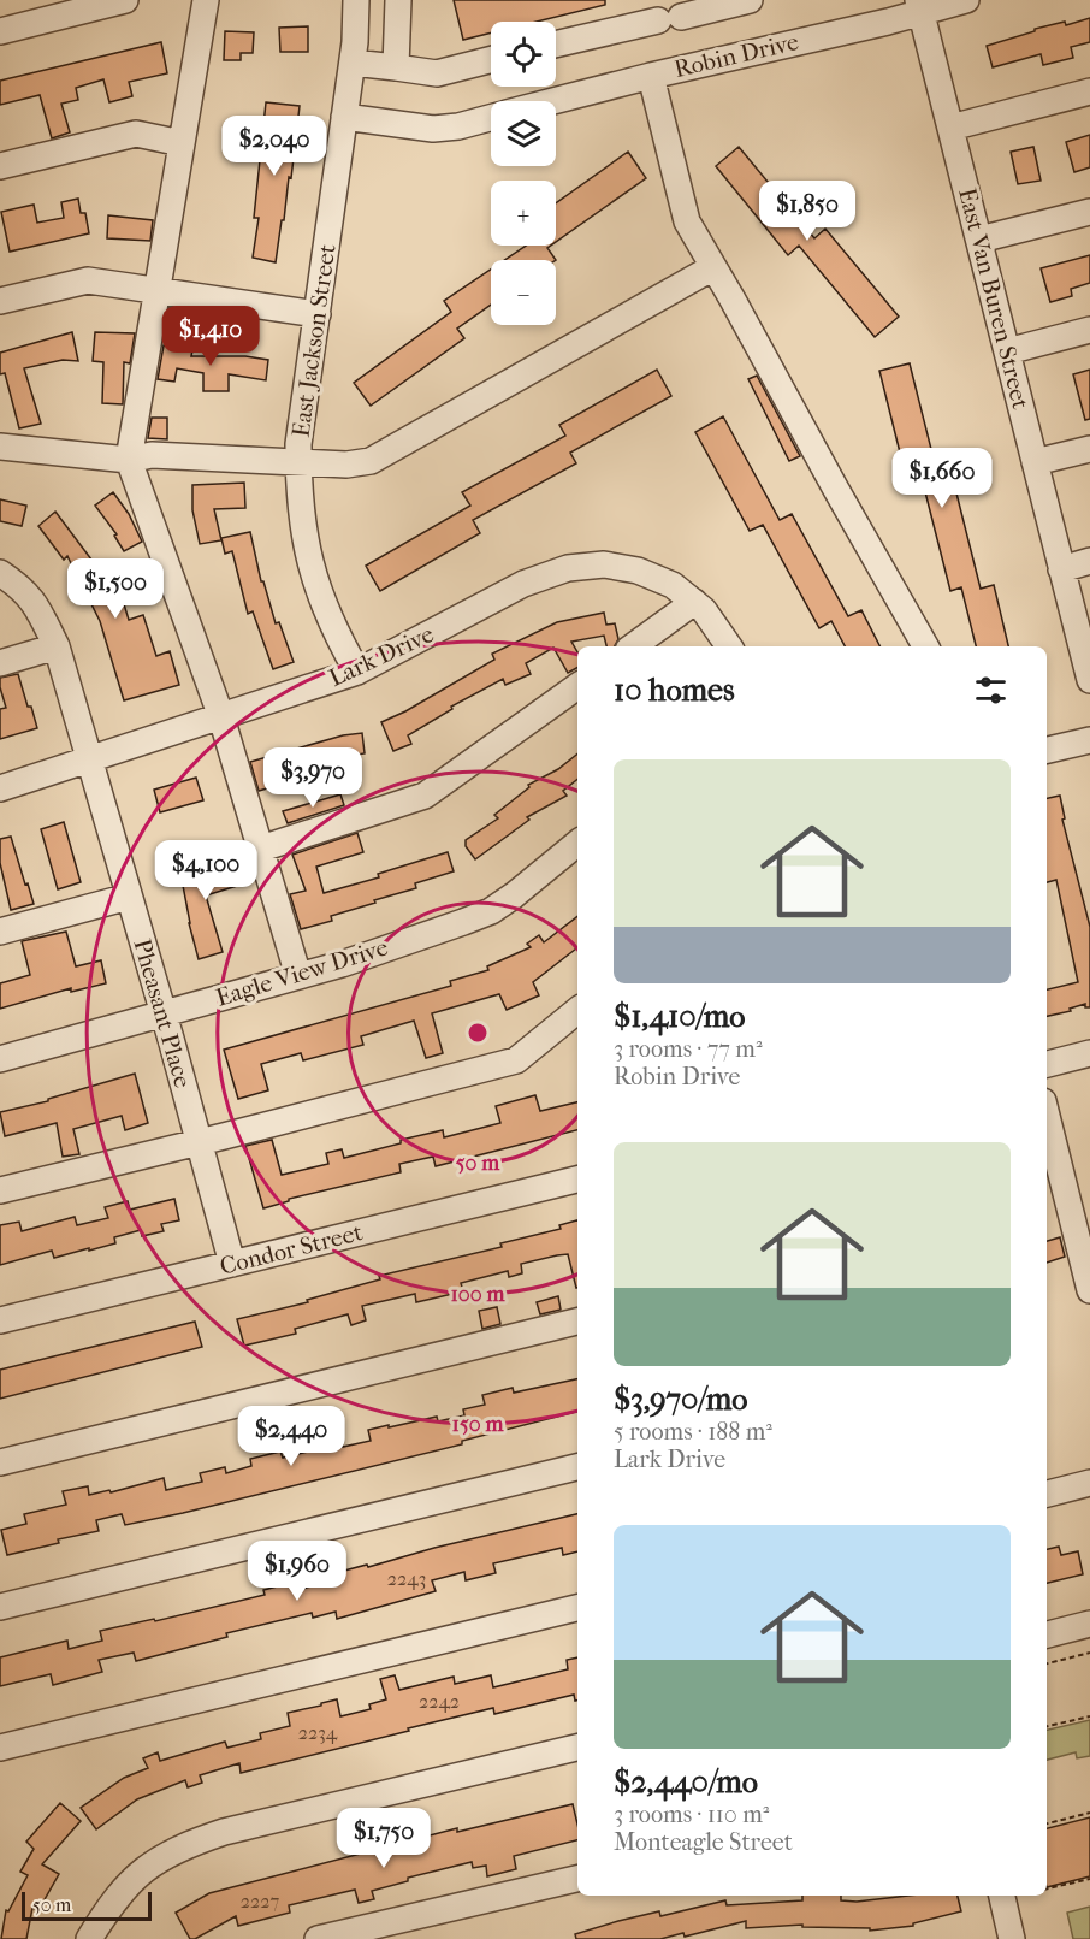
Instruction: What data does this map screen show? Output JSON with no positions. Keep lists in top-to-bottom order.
{
  "streets": {
    "street": [
      "Robin Drive",
      "East Van Buren Street",
      "East Jackson Street",
      "Lark Drive",
      "Eagle View Drive",
      "Pheasant Place",
      "Condor Street"
    ]
  },
  "crossings": [
    ["Robin Drive", "East Van Buren Street"],
    ["Robin Drive", "East Jackson Street"],
    ["East Jackson Street", "Lark Drive"],
    ["Lark Drive", "Pheasant Place"],
    ["Eagle View Drive", "Pheasant Place"],
    ["Pheasant Place", "Condor Street"]
  ],
  "house_numbers": [
    "2243",
    "2242",
    "2234",
    "2227"
  ],
  "scale_bar": "50 m",
  "page": {
    "map_buttons": ["+", "−"],
    "price": [
      "$2,040",
      "$1,850",
      "$1,410",
      "$1,660",
      "$1,500",
      "$3,970",
      "$4,100",
      "$2,440",
      "$1,960",
      "$1,750"
    ],
    "heading": "10 homes",
    "list": [
      {
        "name": "$1,410/mo",
        "note": "3 rooms · 77 m² · Robin Drive"
      },
      {
        "name": "$3,970/mo",
        "note": "5 rooms · 188 m² · Lark Drive"
      },
      {
        "name": "$2,440/mo",
        "note": "3 rooms · 110 m² · Monteagle Street"
      }
    ],
    "scale": "50 m"
  },
  "rings": ["50 m", "100 m", "150 m"]
}
